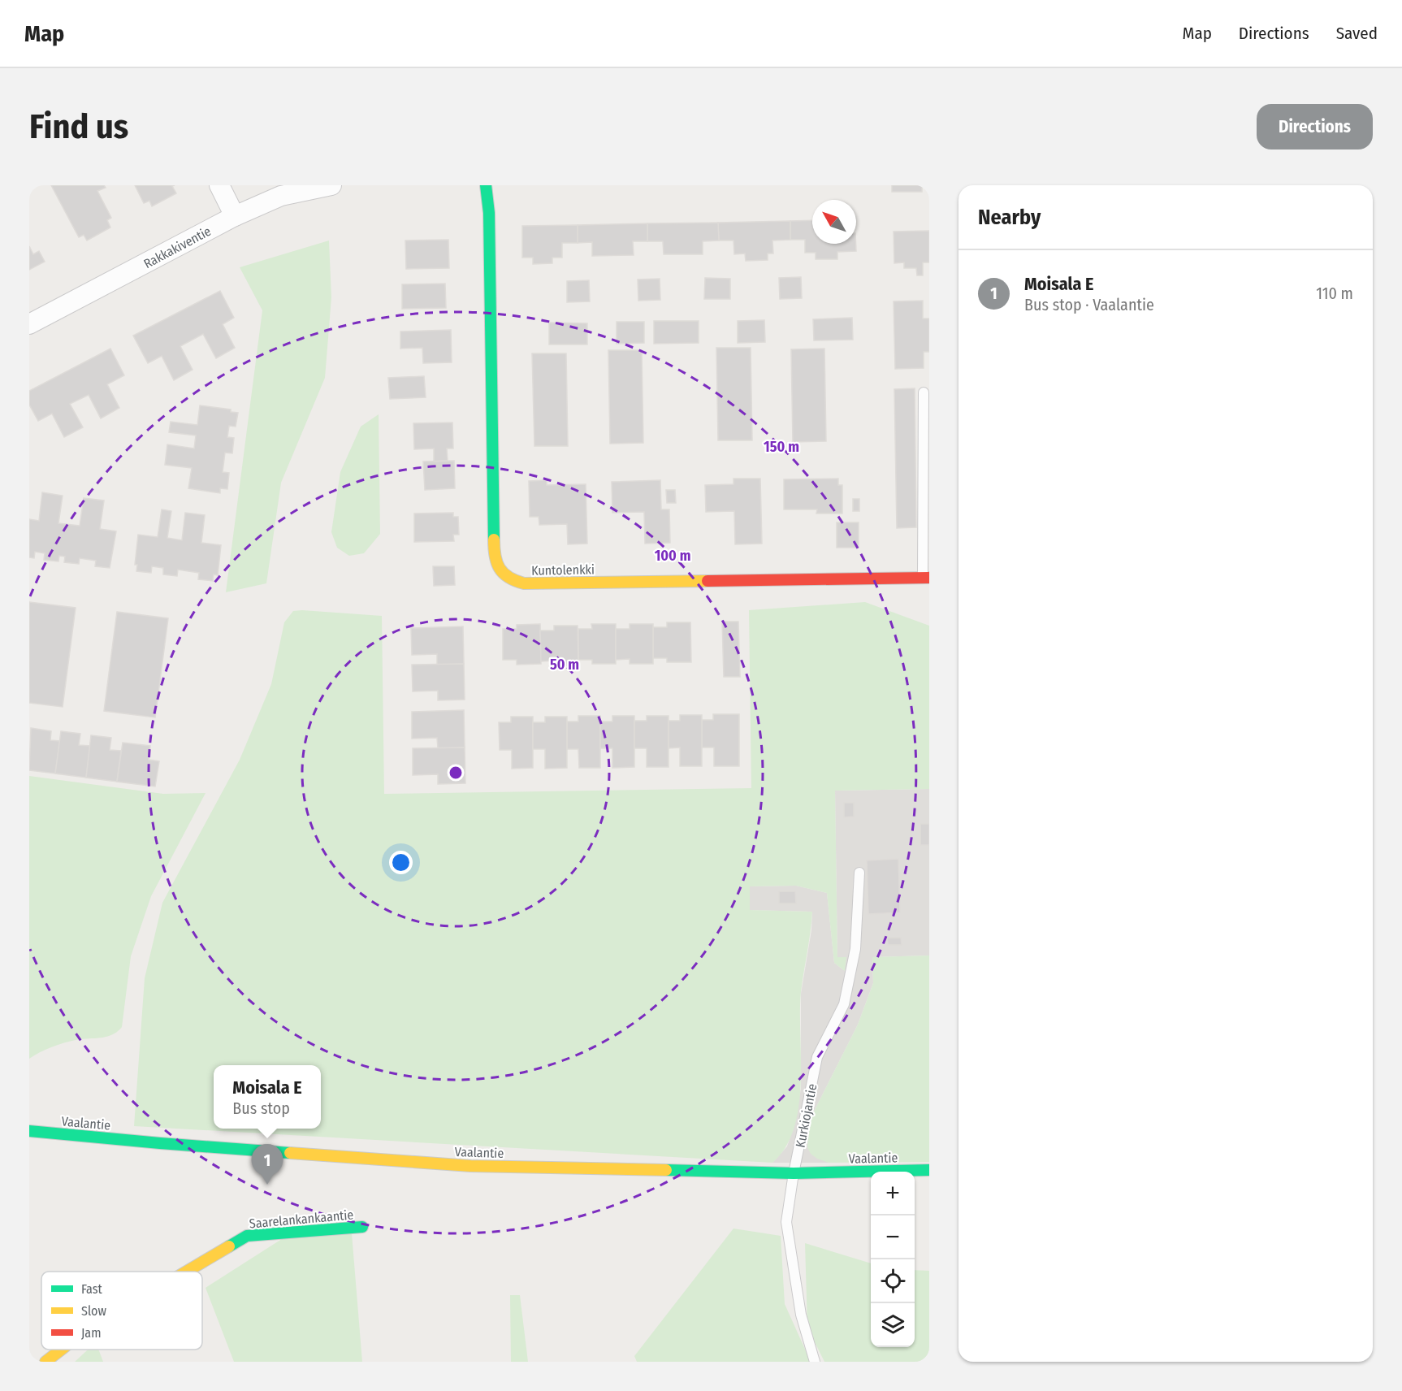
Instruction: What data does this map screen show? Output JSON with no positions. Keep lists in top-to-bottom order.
{
  "streets": {
    "street": [
      "Rakkakiventie",
      "Kuntolenkki",
      "Vaalantie",
      "Saarelankankaantie"
    ],
    "lane": ["Kurkiojantie"]
  },
  "crossings": [
    ["Kurkiojantie", "Vaalantie"]
  ],
  "legend": ["Fast", "Slow", "Jam"],
  "north": "top left",
  "page": {
    "header": "Map",
    "nav": ["Map", "Directions", "Saved"],
    "buttons": "Directions",
    "title": "Find us",
    "heading": "Nearby",
    "list": [
      {
        "mark": "1",
        "name": "Moisala E",
        "note": "Bus stop · Vaalantie",
        "value": "110 m"
      }
    ],
    "popup": ["Moisala E", "Bus stop"],
    "pins": "1",
    "map_buttons": ["+", "−"]
  },
  "rings": ["150 m", "100 m", "50 m"]
}
